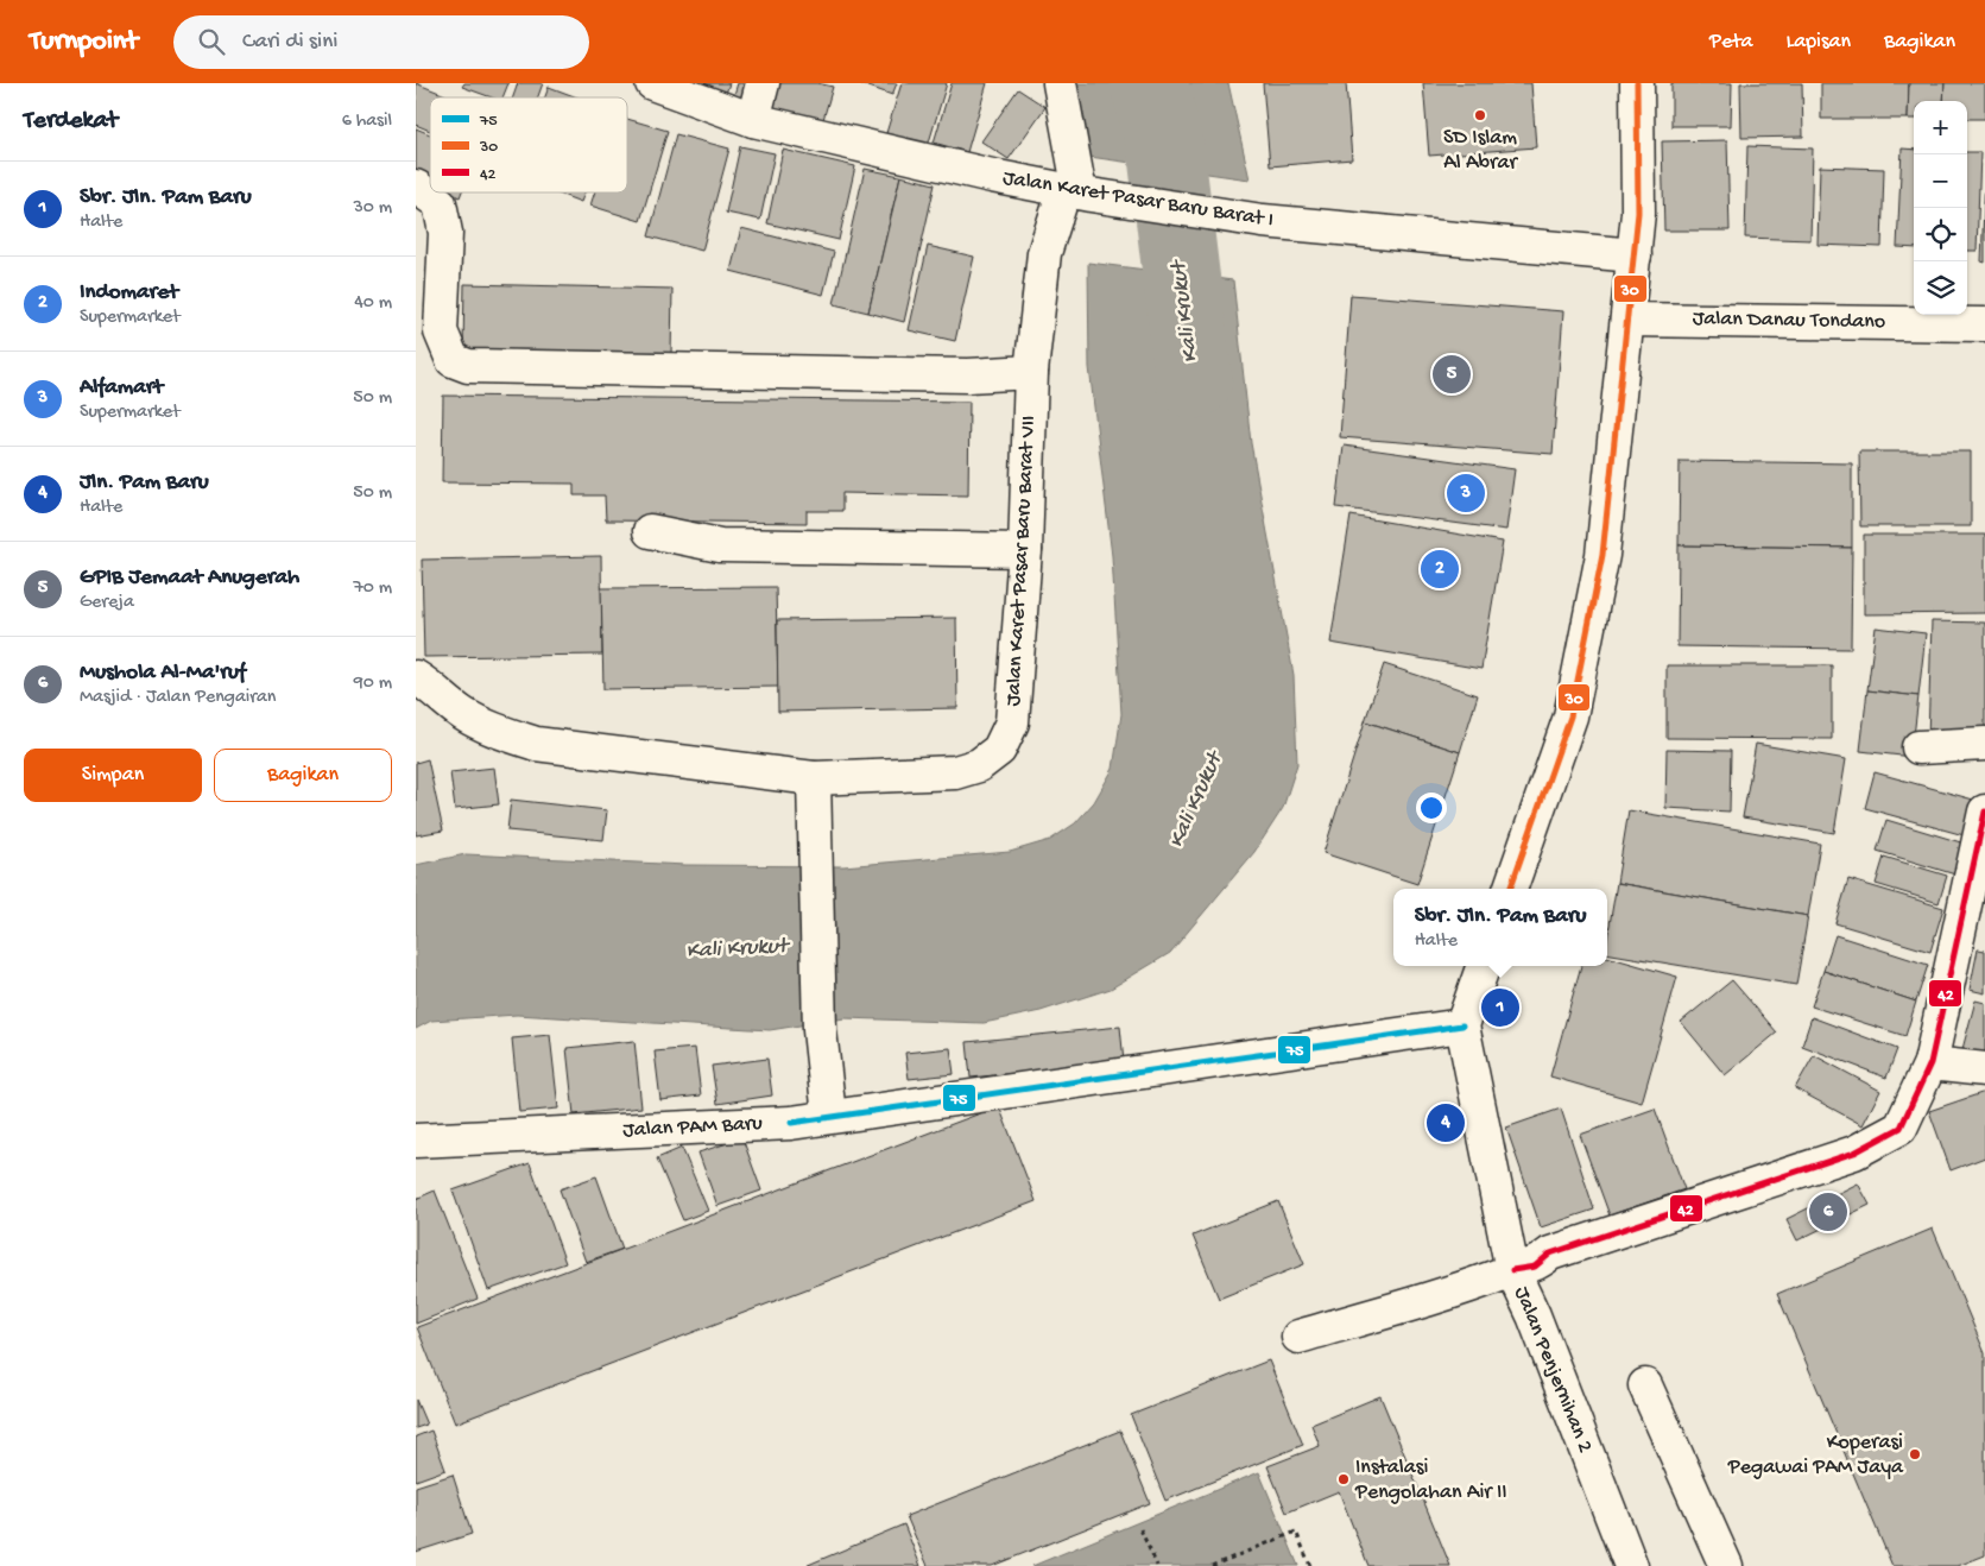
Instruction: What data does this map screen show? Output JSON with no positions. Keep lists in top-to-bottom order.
{
  "streets": {
    "street": [
      "Jalan Karet Pasar Baru Barat I",
      "Jalan Danau Tondano",
      "Jalan Karet Pasar Baru Barat VII",
      "Jalan PAM Baru",
      "Jalan Penjernihan 2"
    ]
  },
  "crossings": [
    ["Jalan Karet Pasar Baru Barat I", "Jalan Karet Pasar Baru Barat VII"],
    ["Jalan PAM Baru", "Jalan Penjernihan 2"]
  ],
  "water": ["Kali Krukut"],
  "places": ["SD Islam Al Abrar", "Koperasi Pegawai PAM Jaya", "Instalasi Pengolahan Air II"],
  "lines": ["transit line 30", "transit line 42", "transit line 75"],
  "legend": ["75", "30", "42"],
  "page": {
    "header": "Turnpoint",
    "search": "Cari di sini",
    "nav": ["Peta", "Lapisan", "Bagikan"],
    "heading": ["Terdekat", "6 hasil"],
    "map_buttons": ["+", "−"],
    "list": [
      {
        "mark": "1",
        "name": "Sbr. Jln. Pam Baru",
        "note": "Halte",
        "value": "30 m"
      },
      {
        "mark": "2",
        "name": "Indomaret",
        "note": "Supermarket",
        "value": "40 m"
      },
      {
        "mark": "3",
        "name": "Alfamart",
        "note": "Supermarket",
        "value": "50 m"
      },
      {
        "mark": "4",
        "name": "Jln. Pam Baru",
        "note": "Halte",
        "value": "50 m"
      },
      {
        "mark": "5",
        "name": "GPIB Jemaat Anugerah",
        "note": "Gereja",
        "value": "70 m"
      },
      {
        "mark": "6",
        "name": "Mushola Al-Ma'ruf",
        "note": "Masjid · Jalan Pengairan",
        "value": "90 m"
      }
    ],
    "pins": [
      "5",
      "3",
      "2",
      "1",
      "4",
      "6"
    ],
    "buttons": ["Simpan", "Bagikan"],
    "popup": ["Sbr. Jln. Pam Baru", "Halte"]
  }
}
